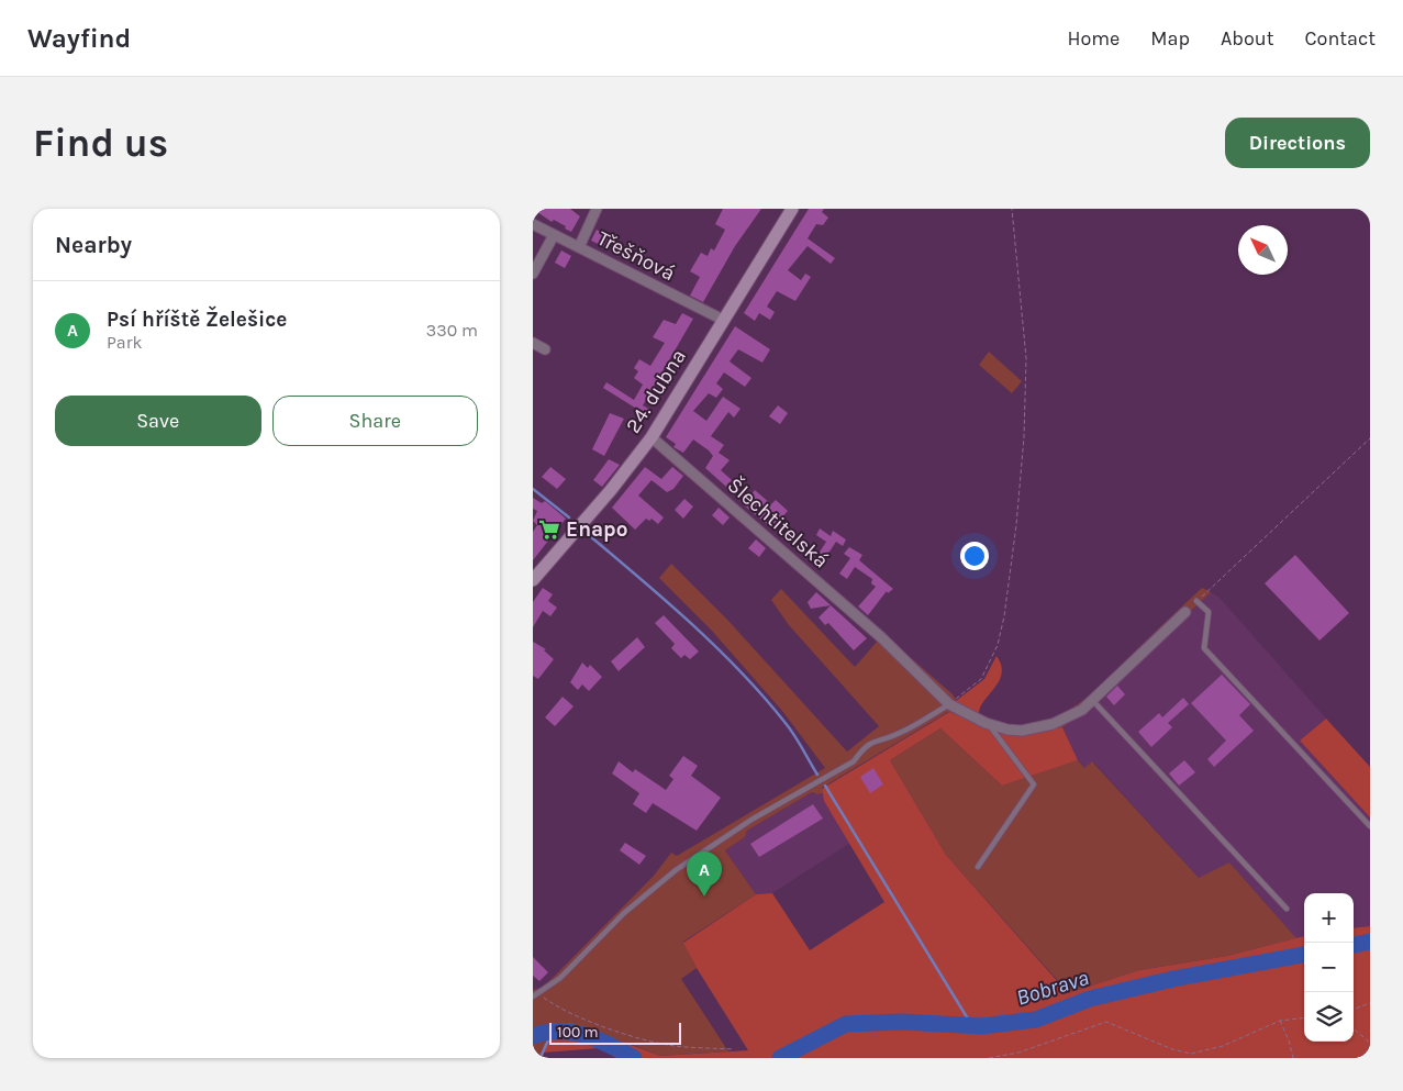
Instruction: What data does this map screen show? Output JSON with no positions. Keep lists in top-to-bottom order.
{
  "streets": {
    "main road": ["24. dubna"],
    "street": ["Třešňová", "Šlechtitelská"]
  },
  "crossings": [
    ["Třešňová", "24. dubna"],
    ["24. dubna", "Šlechtitelská"]
  ],
  "water": ["Bobrava"],
  "places": {
    "supermarket": ["Enapo"]
  },
  "scale_bar": "100 m",
  "north": "top left",
  "page": {
    "header": "Wayfind",
    "nav": [
      "Home",
      "Map",
      "About",
      "Contact"
    ],
    "buttons": [
      "Directions",
      ["Save", "Share"]
    ],
    "title": "Find us",
    "heading": "Nearby",
    "list": [
      {
        "mark": "A",
        "name": "Psí hříště Želešice",
        "note": "Park",
        "value": "330 m"
      }
    ],
    "pins": "A",
    "map_buttons": ["+", "−"],
    "scale": "100 m"
  }
}
